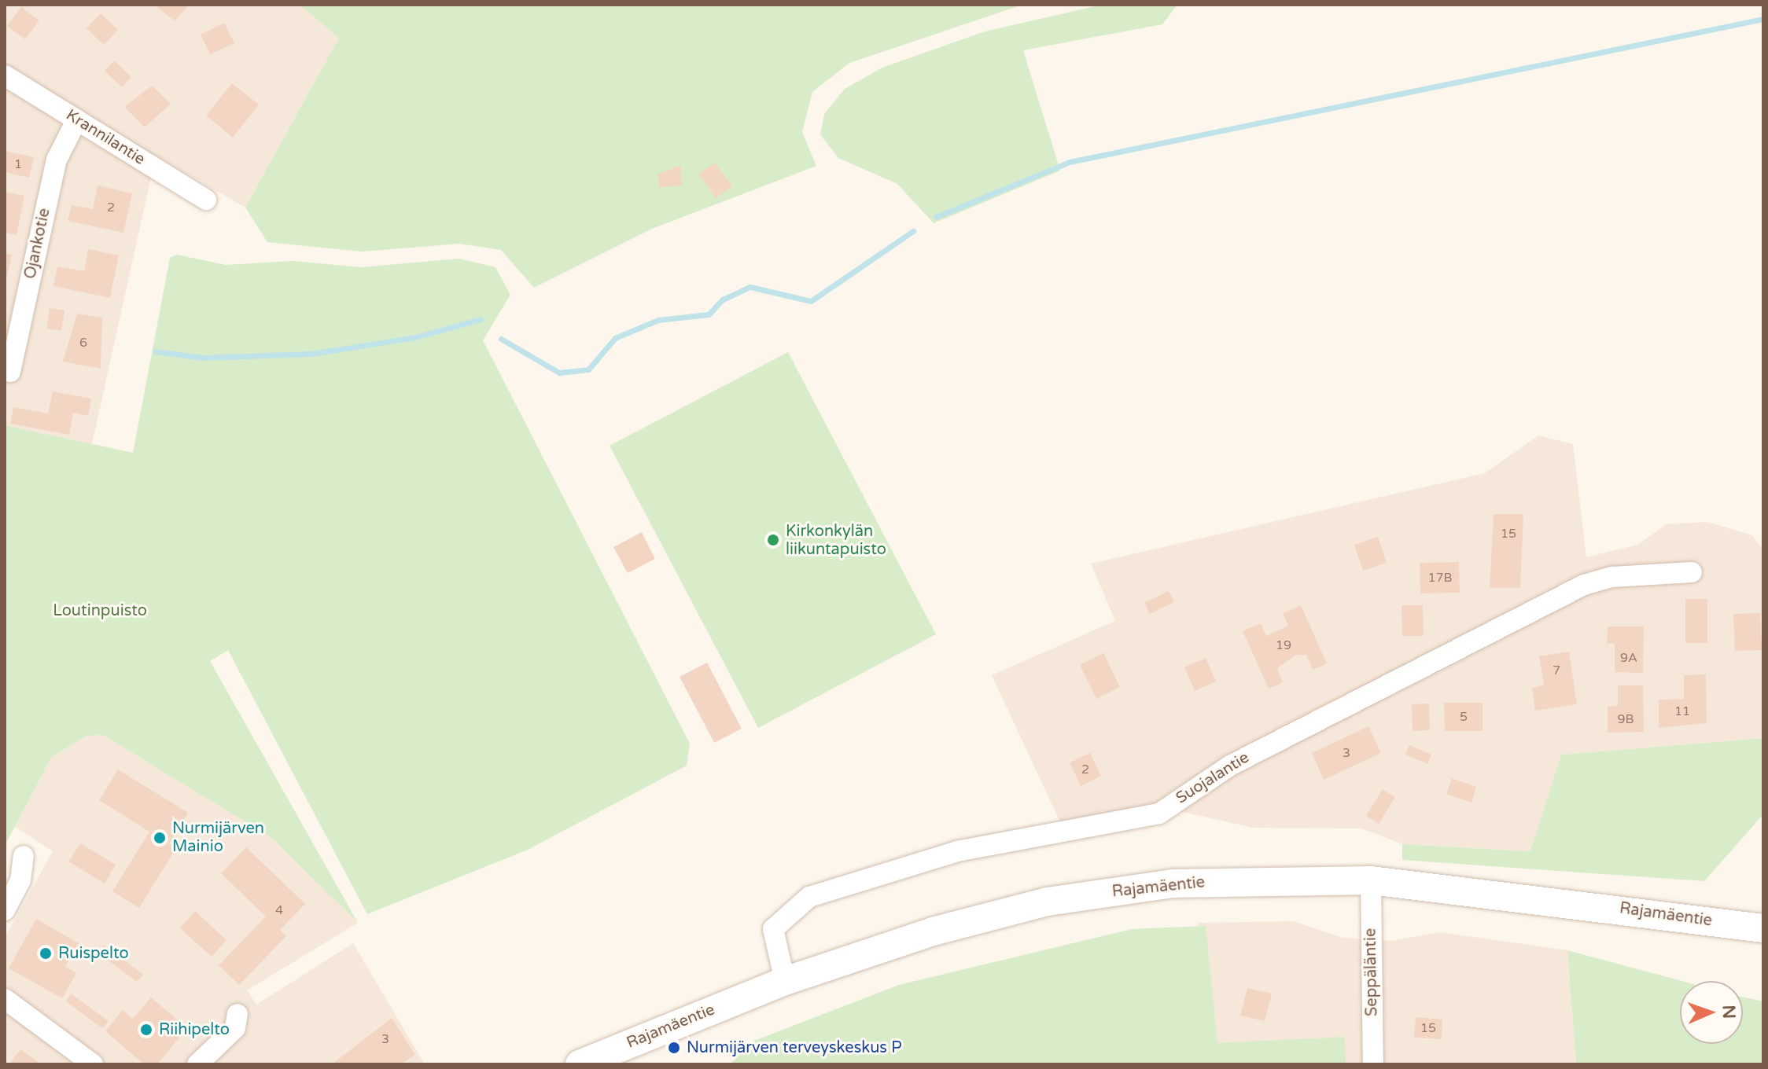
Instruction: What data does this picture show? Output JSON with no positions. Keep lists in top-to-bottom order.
{
  "streets": {
    "main road": ["Rajamäentie"],
    "street": [
      "Krannilantie",
      "Ojankotie",
      "Suojalantie",
      "Seppäläntie"
    ]
  },
  "crossings": [
    ["Krannilantie", "Ojankotie"],
    ["Suojalantie", "Rajamäentie"],
    ["Rajamäentie", "Seppäläntie"]
  ],
  "parks": ["Loutinpuisto"],
  "places": [
    "Kirkonkylän liikuntapuisto",
    "Nurmijärven Mainio",
    "Ruispelto",
    "Riihipelto",
    "Nurmijärven terveyskeskus P"
  ],
  "house_numbers": [
    "1",
    "2",
    "6",
    "15",
    "17B",
    "19",
    "9A",
    "7",
    "11",
    "5",
    "9B",
    "3",
    "2",
    "4",
    "15",
    "3"
  ],
  "north": "right"
}
